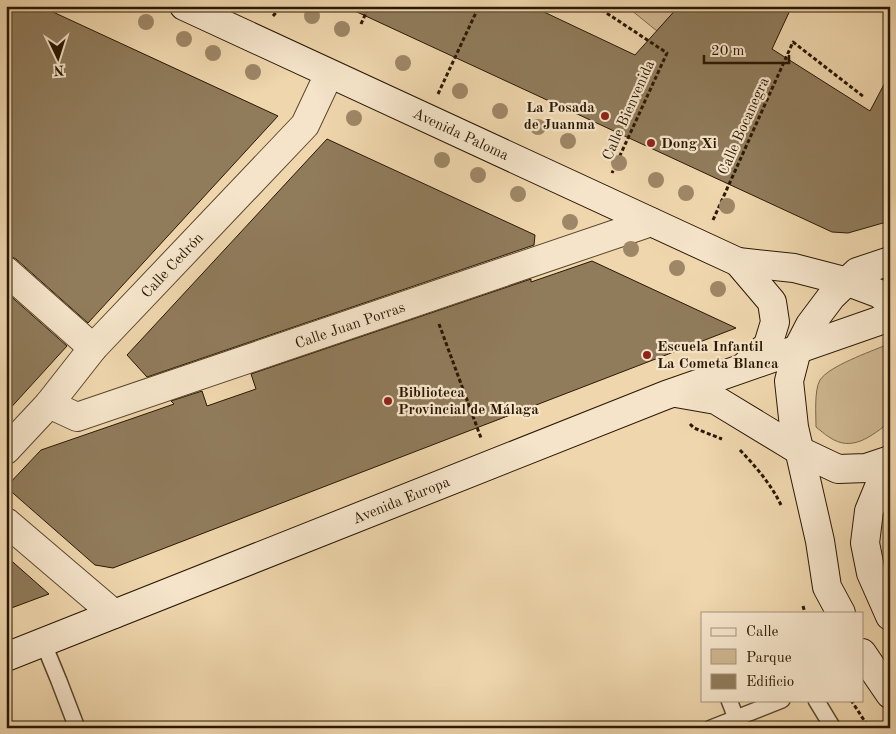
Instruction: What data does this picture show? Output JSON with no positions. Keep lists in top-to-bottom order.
{
  "streets": {
    "main road": [
      "Avenida Paloma",
      "Calle Cedrón",
      "Calle Juan Porras",
      "Avenida Europa"
    ],
    "path": ["Calle Bienvenida", "Calle Bocanegra"]
  },
  "crossings": [
    ["Calle Bienvenida", "Avenida Paloma"],
    ["Calle Bocanegra", "Avenida Paloma"],
    ["Avenida Paloma", "Calle Cedrón"],
    ["Avenida Paloma", "Calle Juan Porras"],
    ["Calle Cedrón", "Calle Juan Porras"]
  ],
  "places": [
    "La Posada de Juanma",
    "Dong Xi",
    "Escuela Infantil La Cometa Blanca",
    "Biblioteca Provincial de Málaga"
  ],
  "legend": ["Calle", "Parque", "Edificio"],
  "scale_bar": "20 m",
  "north": "bottom"
}
